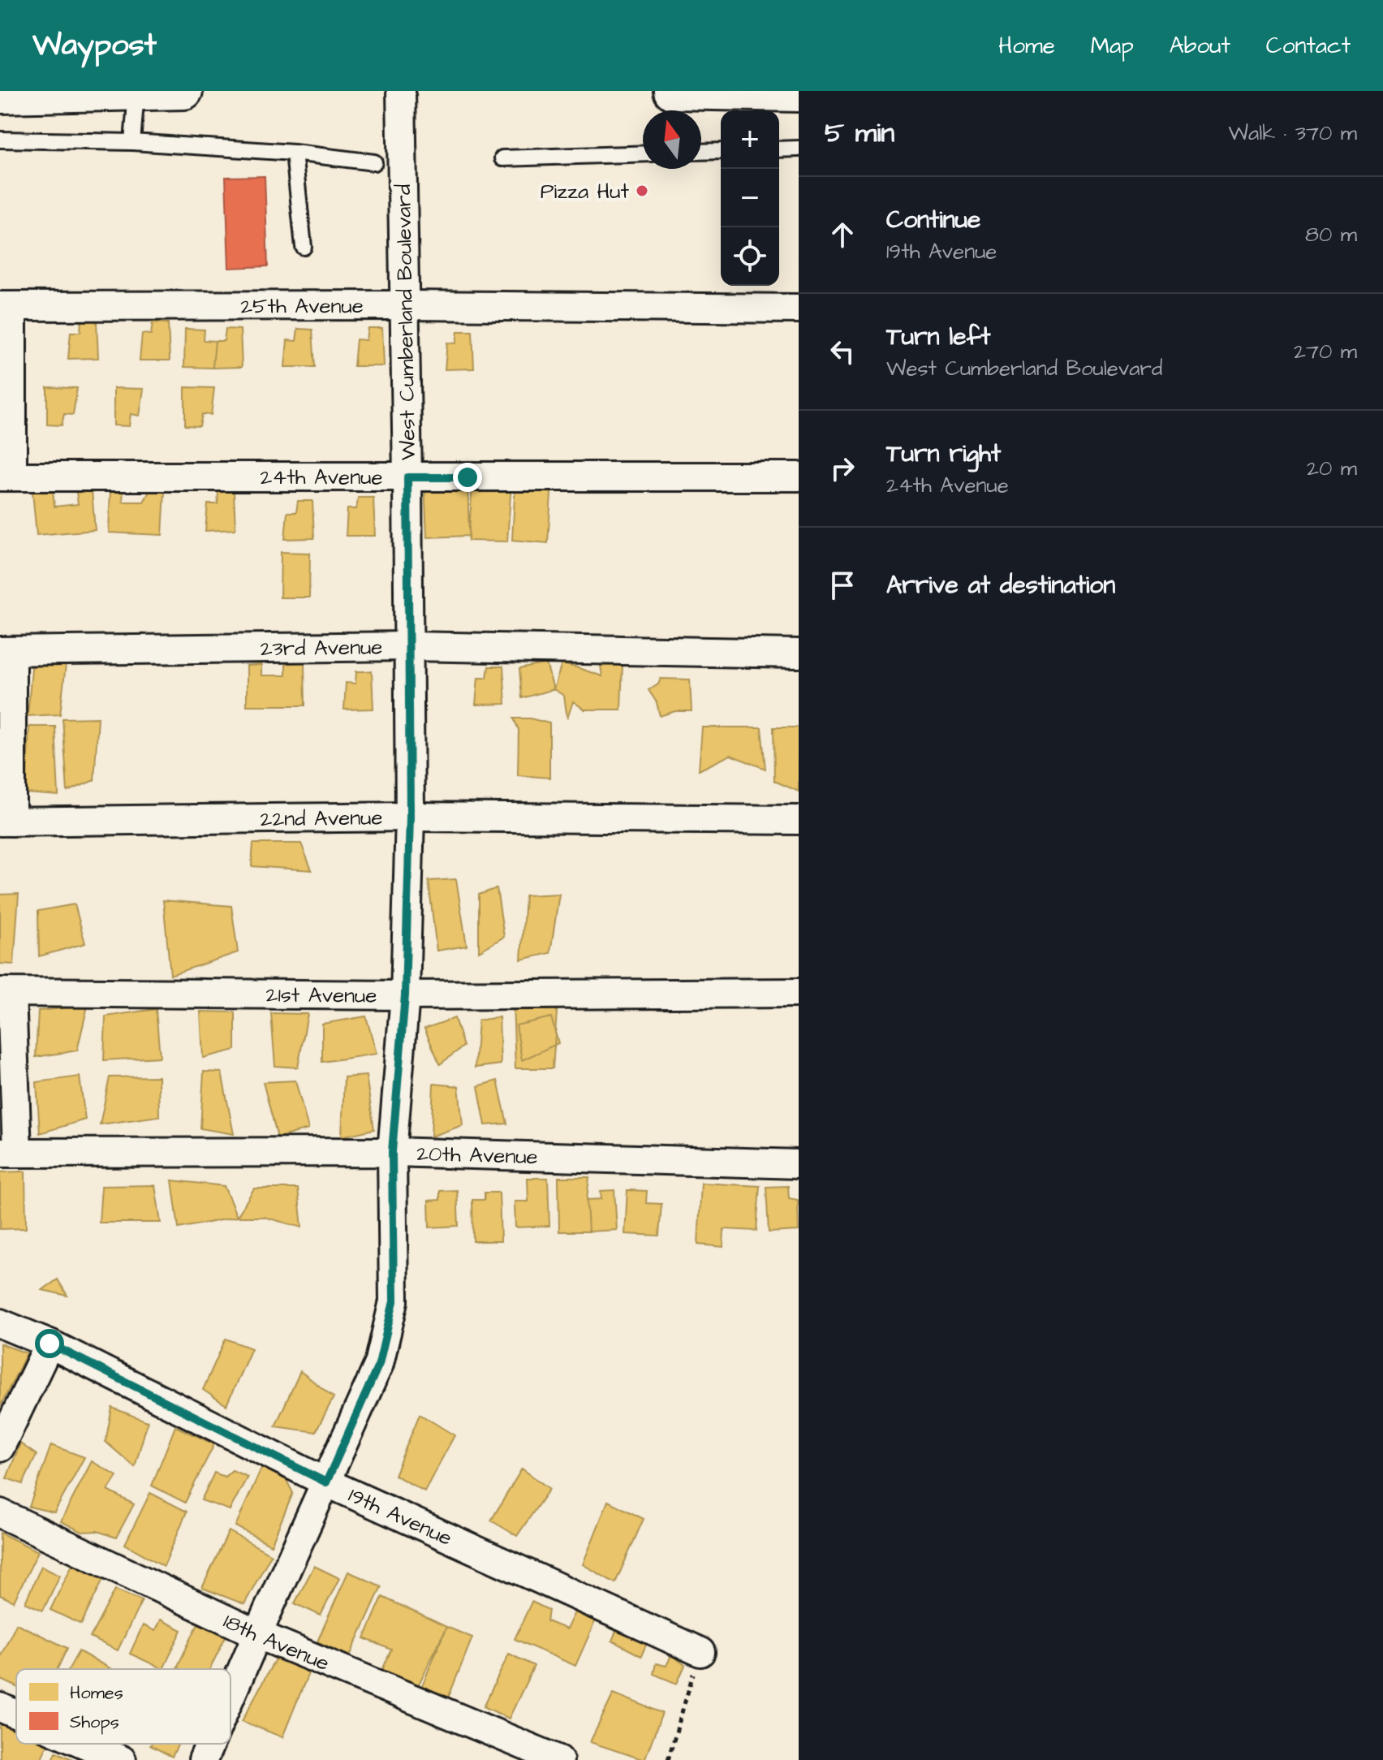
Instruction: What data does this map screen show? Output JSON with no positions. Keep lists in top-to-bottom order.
{
  "streets": {
    "street": [
      "25th Avenue",
      "West Cumberland Boulevard",
      "24th Avenue",
      "23rd Avenue",
      "22nd Avenue",
      "21st Avenue",
      "20th Avenue",
      "19th Avenue",
      "18th Avenue"
    ]
  },
  "crossings": [
    ["25th Avenue", "West Cumberland Boulevard"],
    ["West Cumberland Boulevard", "24th Avenue"],
    ["West Cumberland Boulevard", "23rd Avenue"],
    ["West Cumberland Boulevard", "22nd Avenue"],
    ["West Cumberland Boulevard", "21st Avenue"],
    ["West Cumberland Boulevard", "20th Avenue"],
    ["West Cumberland Boulevard", "19th Avenue"],
    ["West Cumberland Boulevard", "18th Avenue"]
  ],
  "places": ["Pizza Hut"],
  "legend": ["Homes", "Shops"],
  "north": "top",
  "page": {
    "header": "Waypost",
    "nav": [
      "Home",
      "Map",
      "About",
      "Contact"
    ],
    "heading": ["5 min", "Walk · 370 m"],
    "map_buttons": ["+", "−"],
    "list": [
      ["Continue", "19th Avenue", "80 m"],
      ["Turn left", "West Cumberland Boulevard", "270 m"],
      ["Turn right", "24th Avenue", "20 m"],
      "Arrive at destination"
    ]
  }
}
